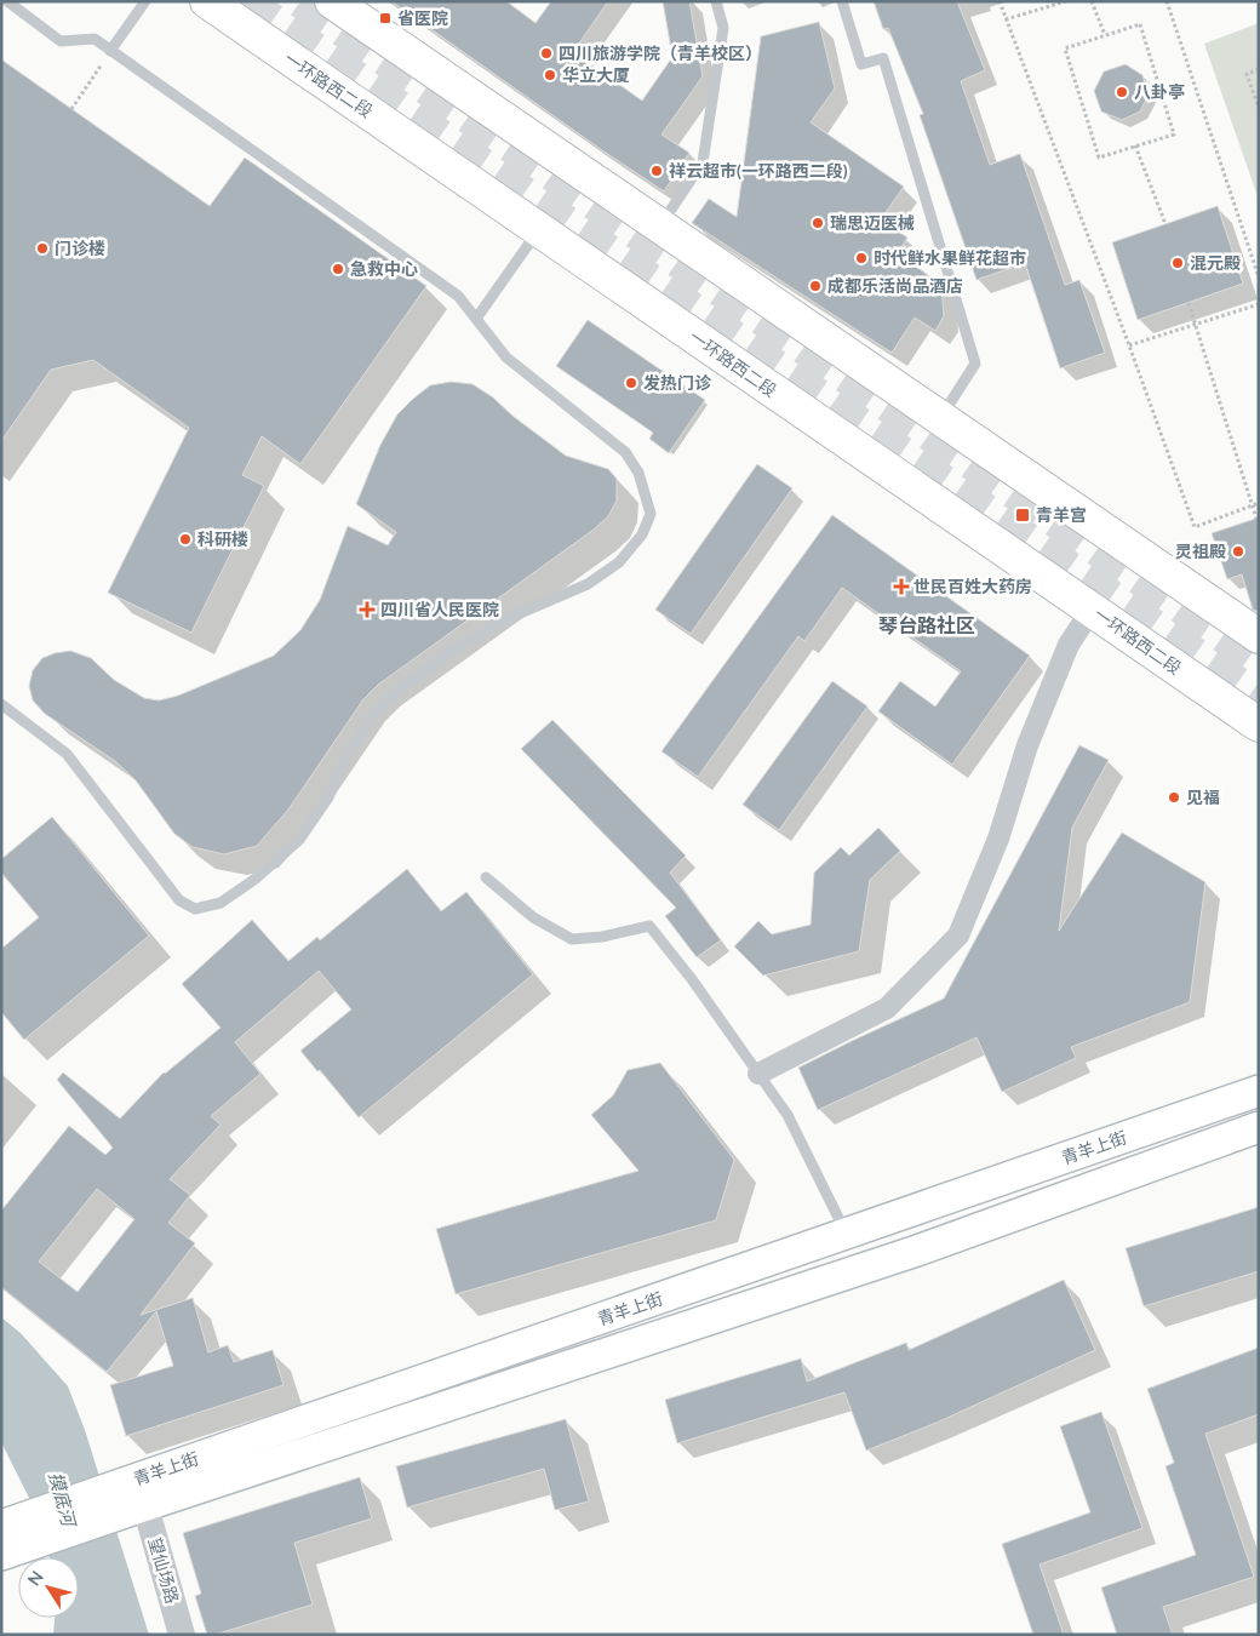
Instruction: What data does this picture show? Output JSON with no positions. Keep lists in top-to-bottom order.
{
  "streets": {
    "main road": ["一环路西二段", "青羊上街"],
    "street": ["望仙场路"]
  },
  "crossings": [
    ["青羊上街", "望仙场路"]
  ],
  "districts": ["琴台路社区"],
  "water": ["摸底河"],
  "places": {
    "transit": ["省医院", "青羊宫"],
    "other": [
      "四川旅游学院（青羊校区）",
      "华立大厦",
      "八卦亭",
      "祥云超市(一环路西二段)",
      "瑞思迈医械",
      "门诊楼",
      "时代鲜水果鲜花超市",
      "混元殿",
      "急救中心",
      "成都乐活尚品酒店",
      "发热门诊",
      "科研楼",
      "灵祖殿",
      "见福"
    ],
    "health": ["世民百姓大药房", "四川省人民医院"]
  },
  "north": "top left"
}
